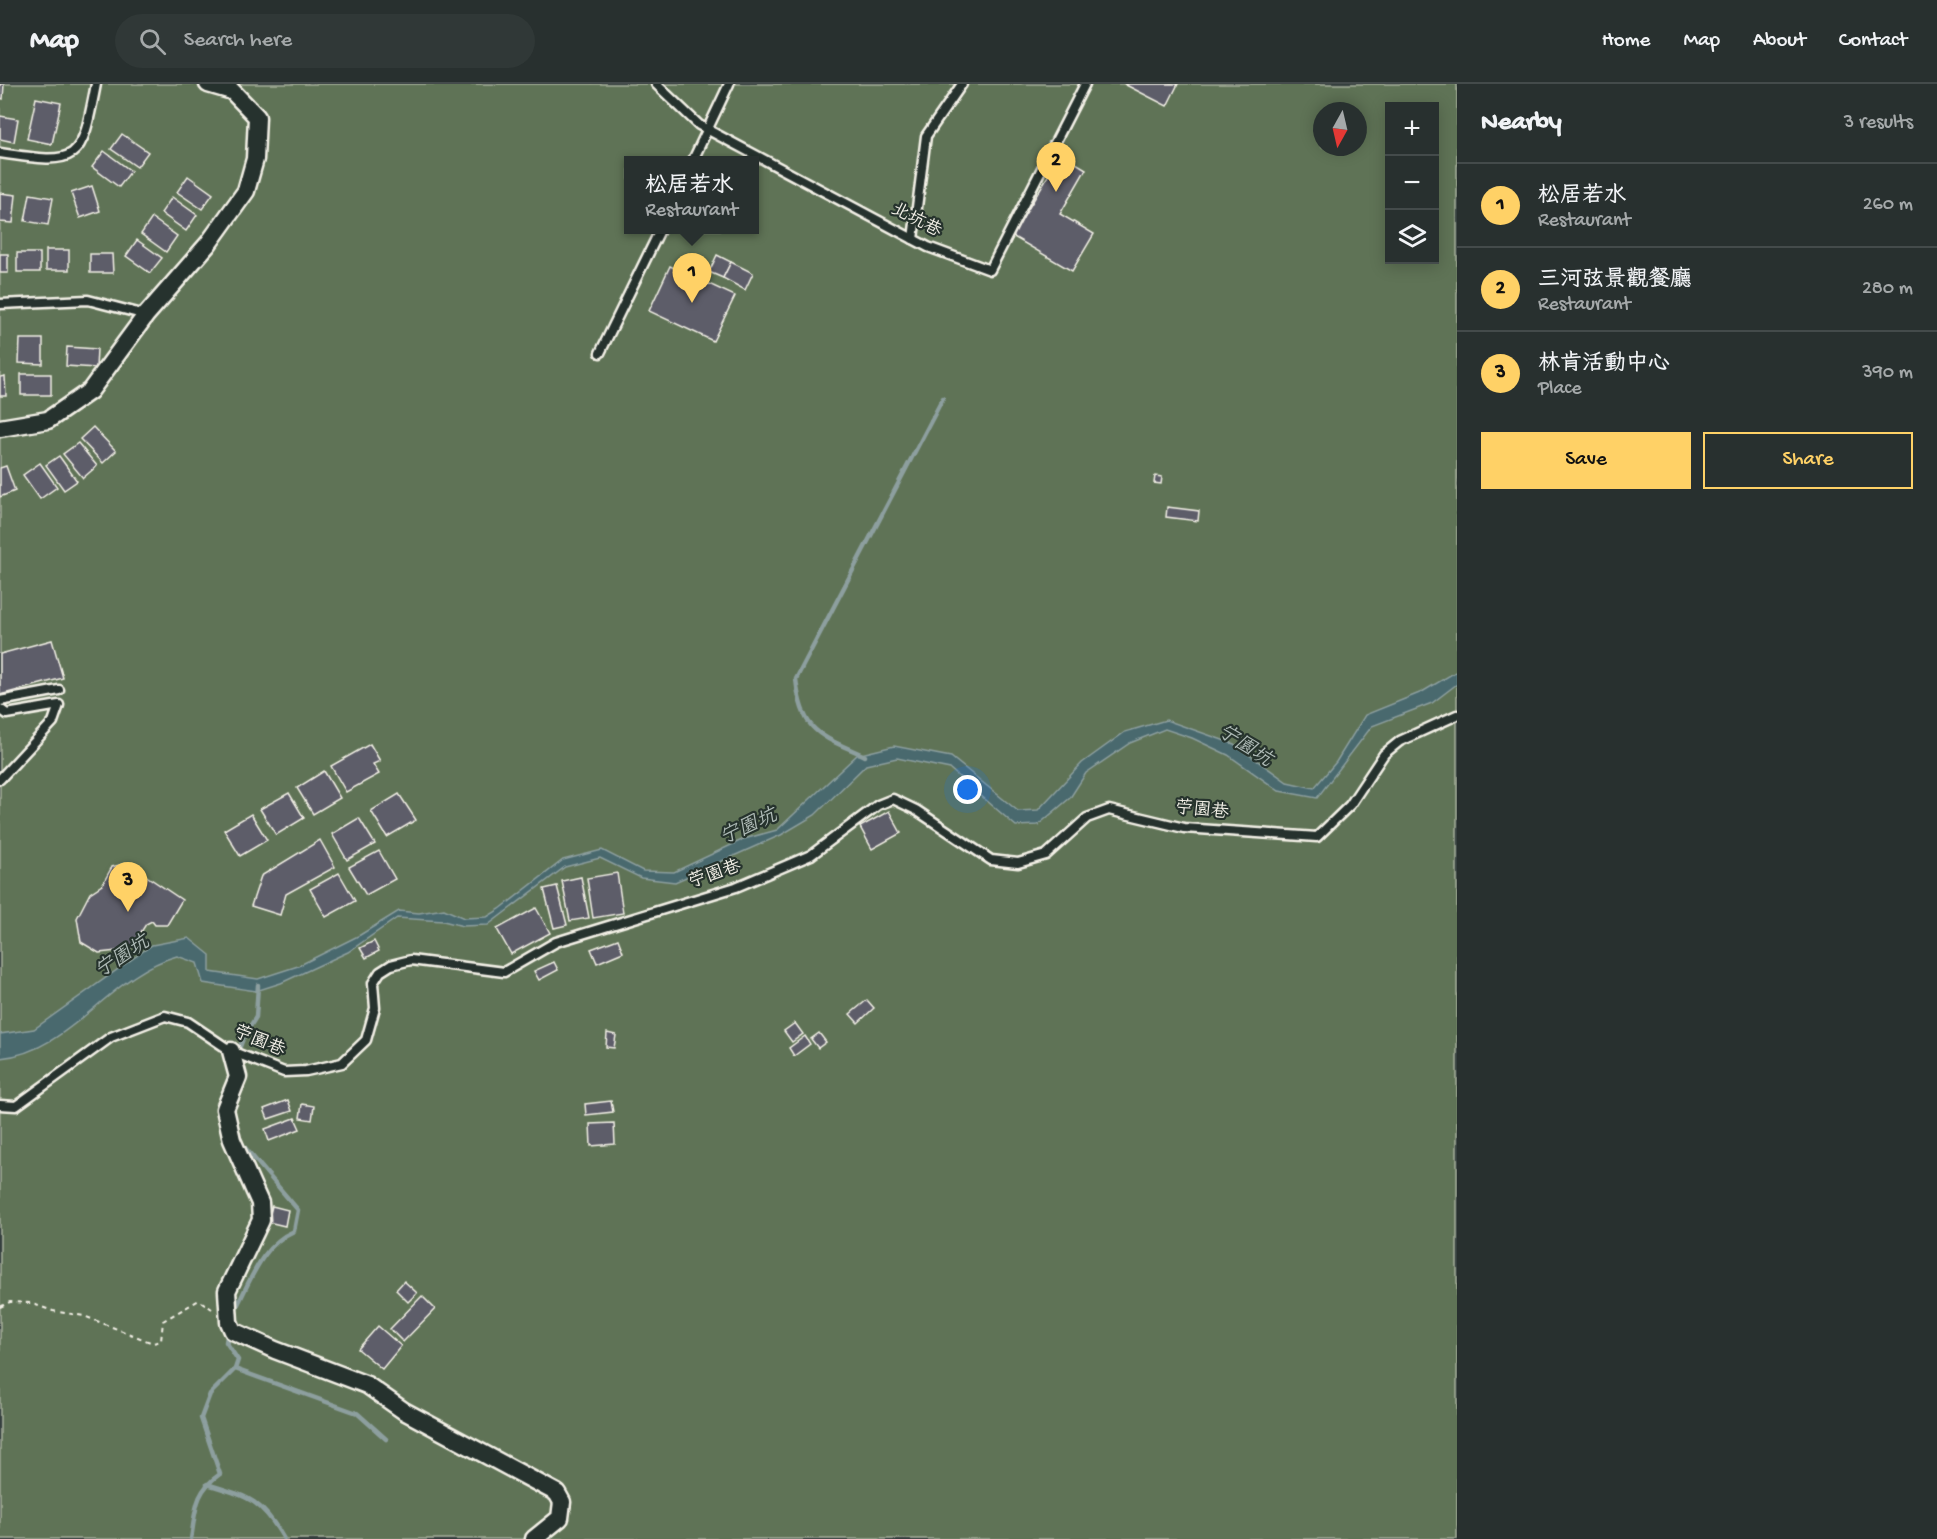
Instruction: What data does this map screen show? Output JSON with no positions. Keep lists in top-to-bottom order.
{
  "streets": {
    "lane": ["北坑巷", "苧園巷"]
  },
  "water": ["宁園坑"],
  "north": "bottom",
  "page": {
    "header": "Map",
    "search": "Search here",
    "nav": [
      "Home",
      "Map",
      "About",
      "Contact"
    ],
    "heading": ["Nearby", "3 results"],
    "map_buttons": ["+", "−"],
    "pins": ["2", "1", "3"],
    "popup": ["松居若水", "Restaurant"],
    "list": [
      {
        "mark": "1",
        "name": "松居若水",
        "note": "Restaurant",
        "value": "260 m"
      },
      {
        "mark": "2",
        "name": "三河弦景觀餐廳",
        "note": "Restaurant",
        "value": "280 m"
      },
      {
        "mark": "3",
        "name": "林肯活動中心",
        "note": "Place",
        "value": "390 m"
      }
    ],
    "buttons": ["Save", "Share"]
  }
}
